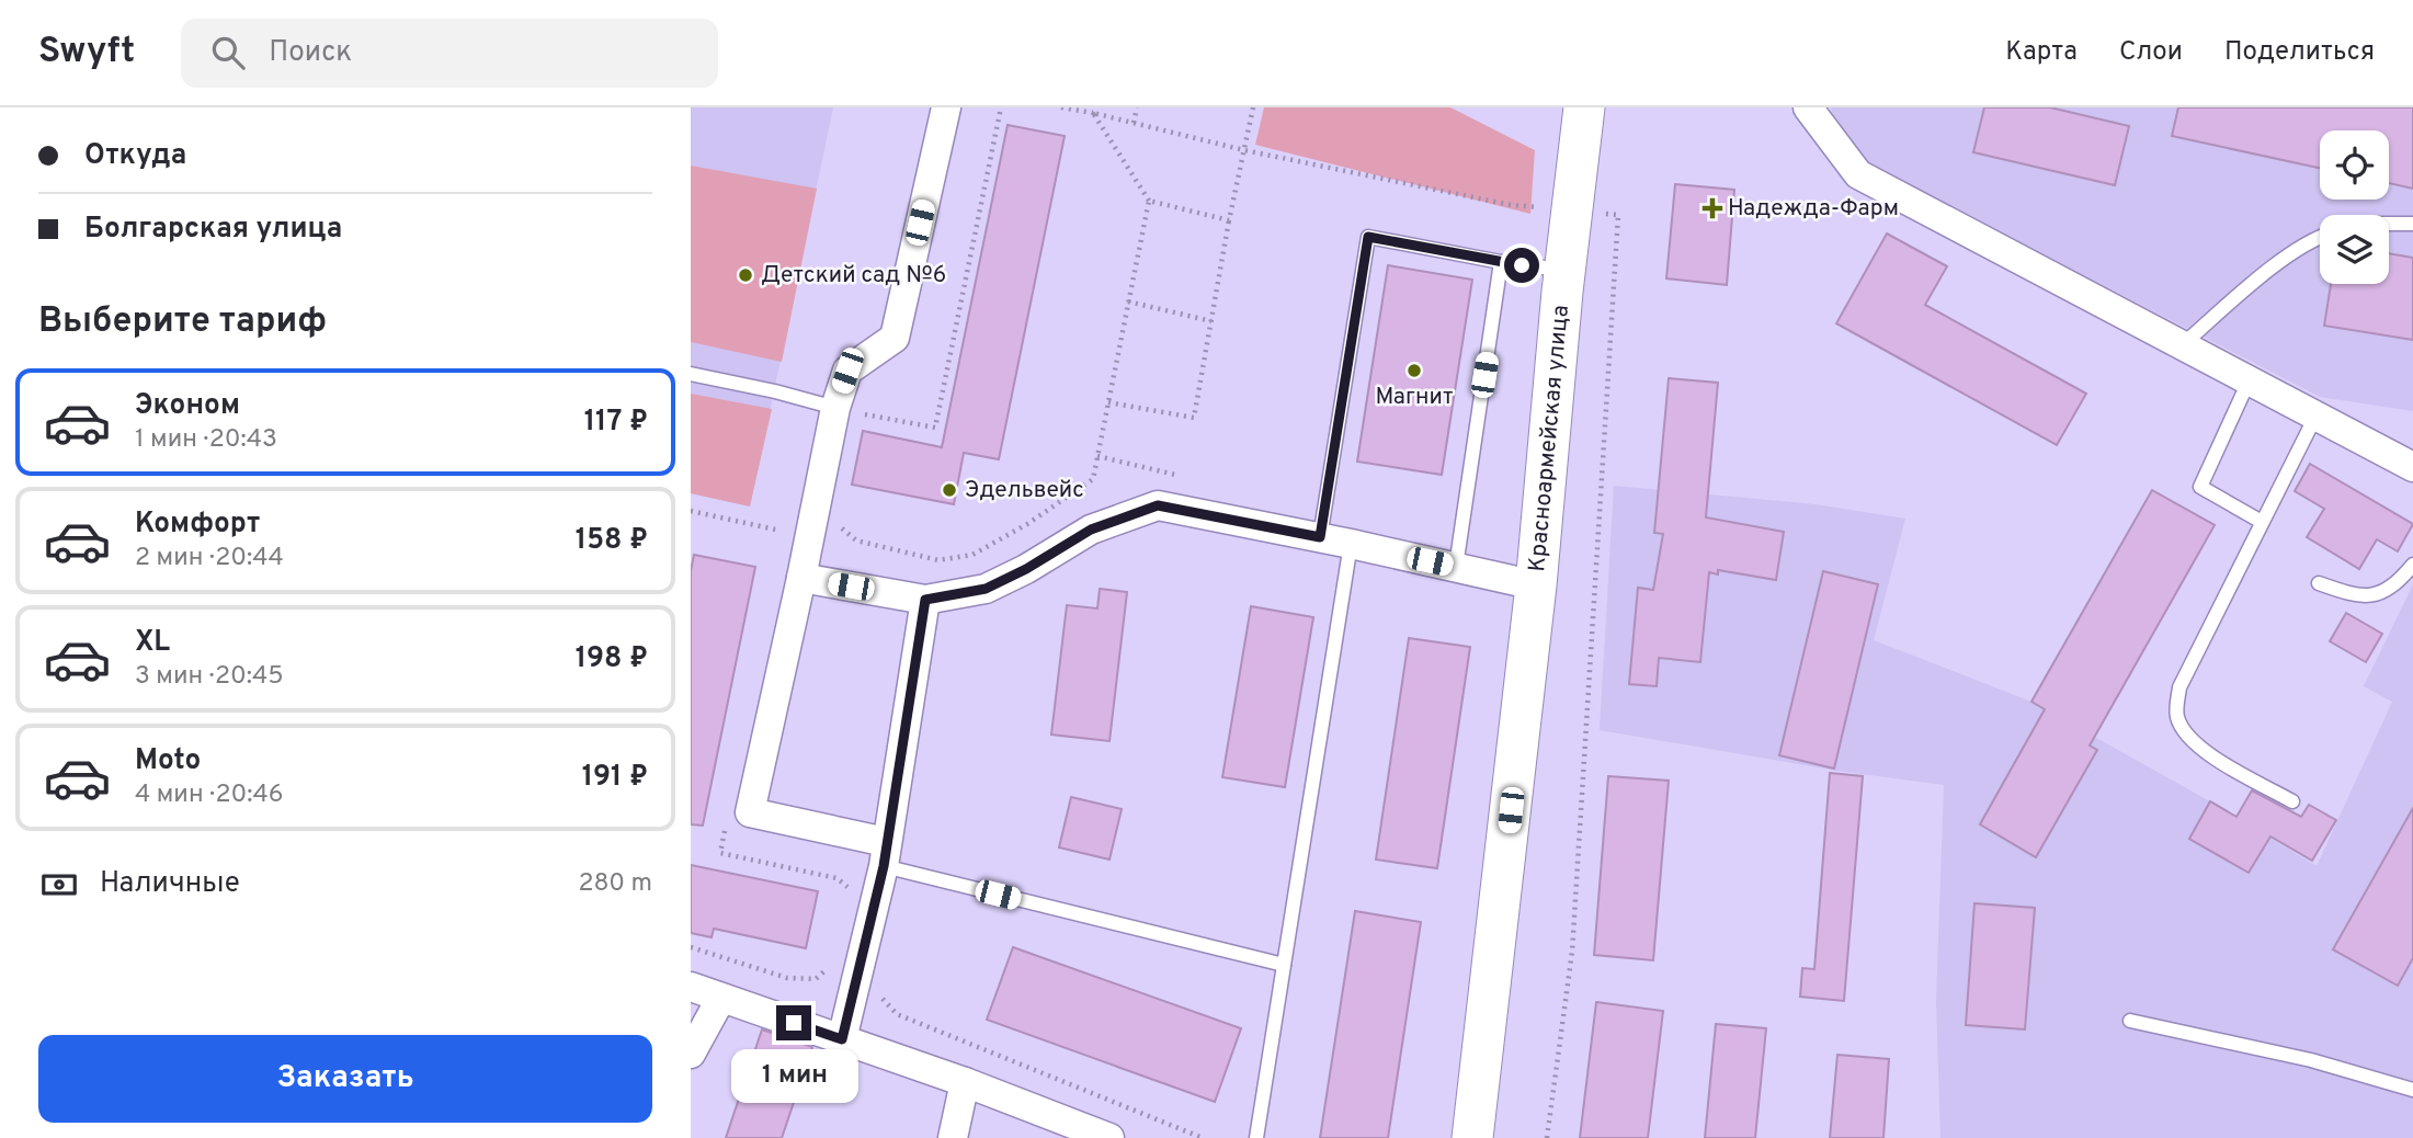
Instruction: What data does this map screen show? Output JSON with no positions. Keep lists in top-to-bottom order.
{
  "streets": {
    "main road": ["Красноармейская улица"]
  },
  "places": {
    "health": ["Надежда-Фарм"],
    "other": ["Детский сад №6", "Магнит", "Эдельвейс"]
  },
  "page": {
    "header": "Swyft",
    "search": "Поиск",
    "nav": ["Карта", "Слои", "Поделиться"],
    "banner": ["Откуда", "Болгарская улица"],
    "heading": "Выберите тариф",
    "list": [
      {
        "name": "Эконом",
        "note": "1 мин · 20:43",
        "value": "117 ₽"
      },
      {
        "name": "Комфорт",
        "note": "2 мин · 20:44",
        "value": "158 ₽"
      },
      {
        "name": "XL",
        "note": "3 мин · 20:45",
        "value": "198 ₽"
      },
      {
        "name": "Moto",
        "note": "4 мин · 20:46",
        "value": "191 ₽"
      }
    ],
    "pay": ["Наличные", "280 m"],
    "buttons": "Заказать",
    "bubble": "1 мин"
  }
}
